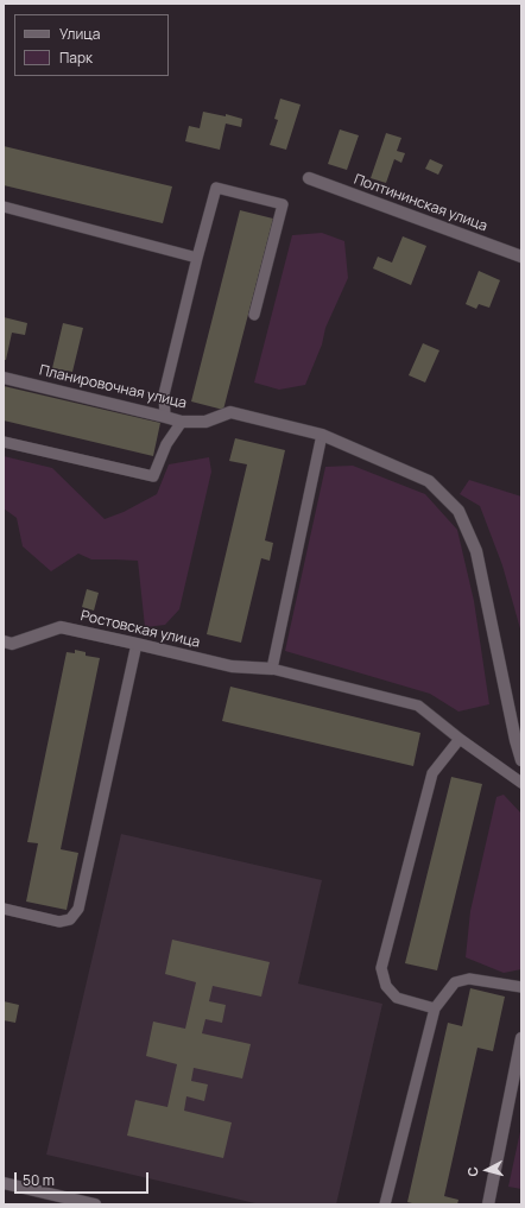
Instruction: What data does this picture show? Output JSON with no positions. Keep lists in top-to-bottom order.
{
  "streets": {
    "street": ["Полтининская улица", "Планировочная улица", "Ростовская улица"]
  },
  "legend": ["Улица", "Парк"],
  "scale_bar": "50 m",
  "north": "left"
}
